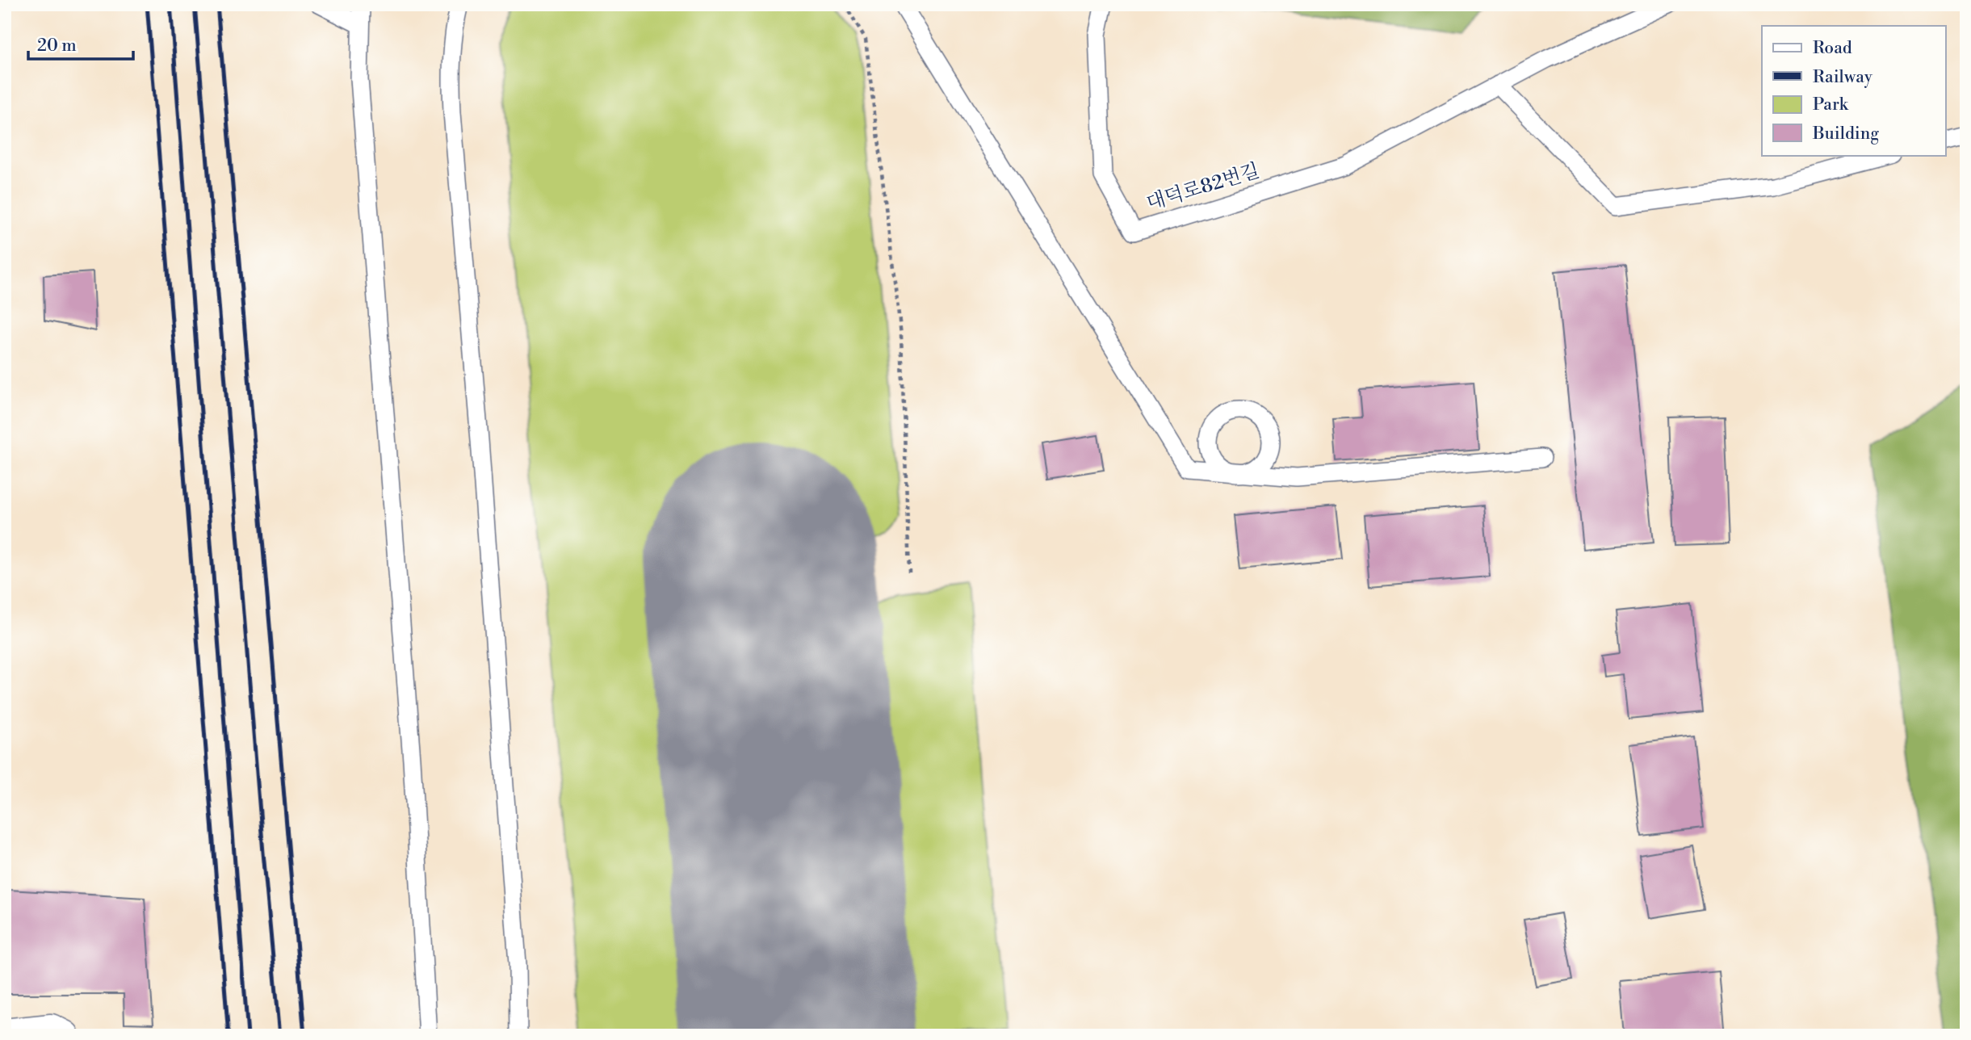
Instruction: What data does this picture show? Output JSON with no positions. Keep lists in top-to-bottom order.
{
  "streets": {
    "lane": ["대덕로82번길"]
  },
  "legend": [
    "Road",
    "Railway",
    "Park",
    "Building"
  ],
  "scale_bar": "20 m"
}
